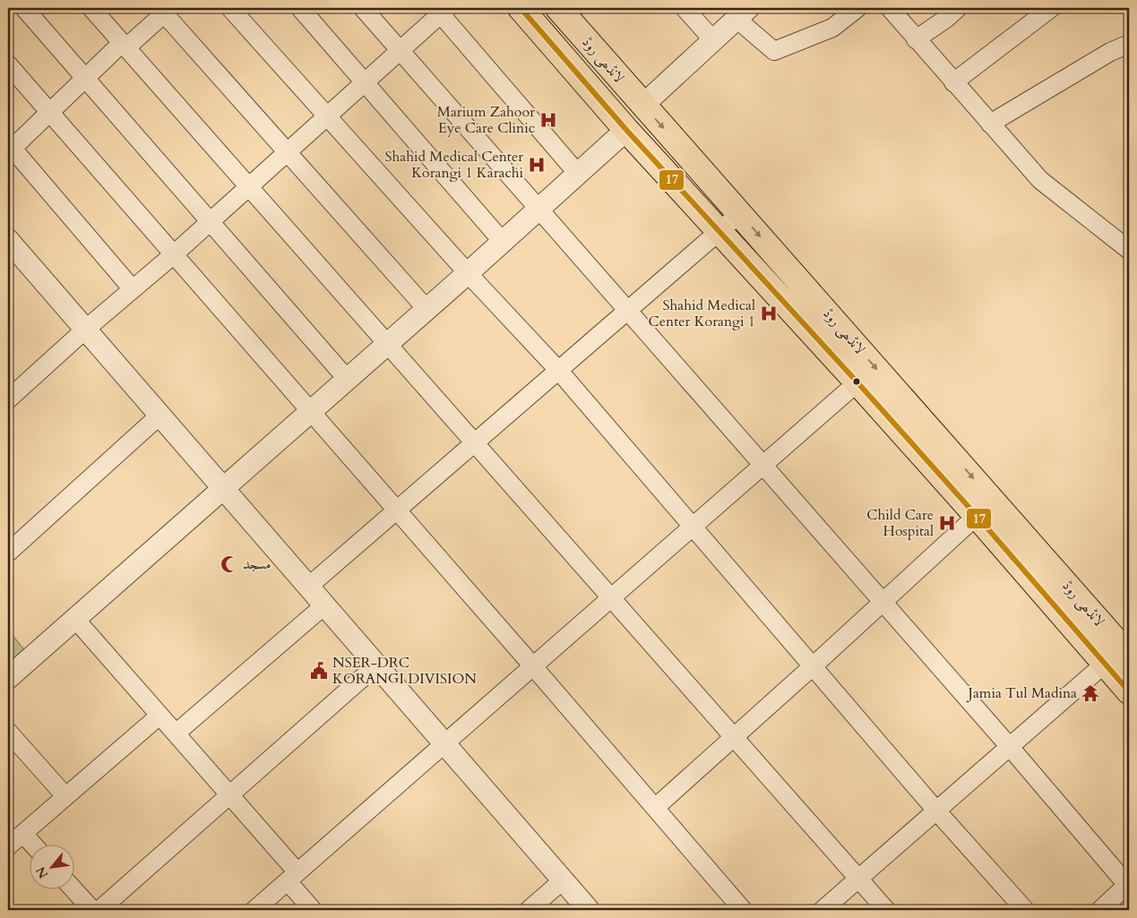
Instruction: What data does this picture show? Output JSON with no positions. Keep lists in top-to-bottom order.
{
  "streets": {
    "main road": ["لانڈھی روڈ"]
  },
  "places": {
    "hospital": [
      "Marium Zahoor Eye Care Clinic",
      "Shahid Medical Center Korangi 1 Karachi",
      "Shahid Medical Center Korangi 1",
      "Child Care Hospital"
    ],
    "mosque": ["مسجد"],
    "public building": ["NSER-DRC KORANGI DIVISION"],
    "temple": ["Jamia Tul Madina"]
  },
  "lines": ["transit line 17"],
  "north": "bottom left"
}
